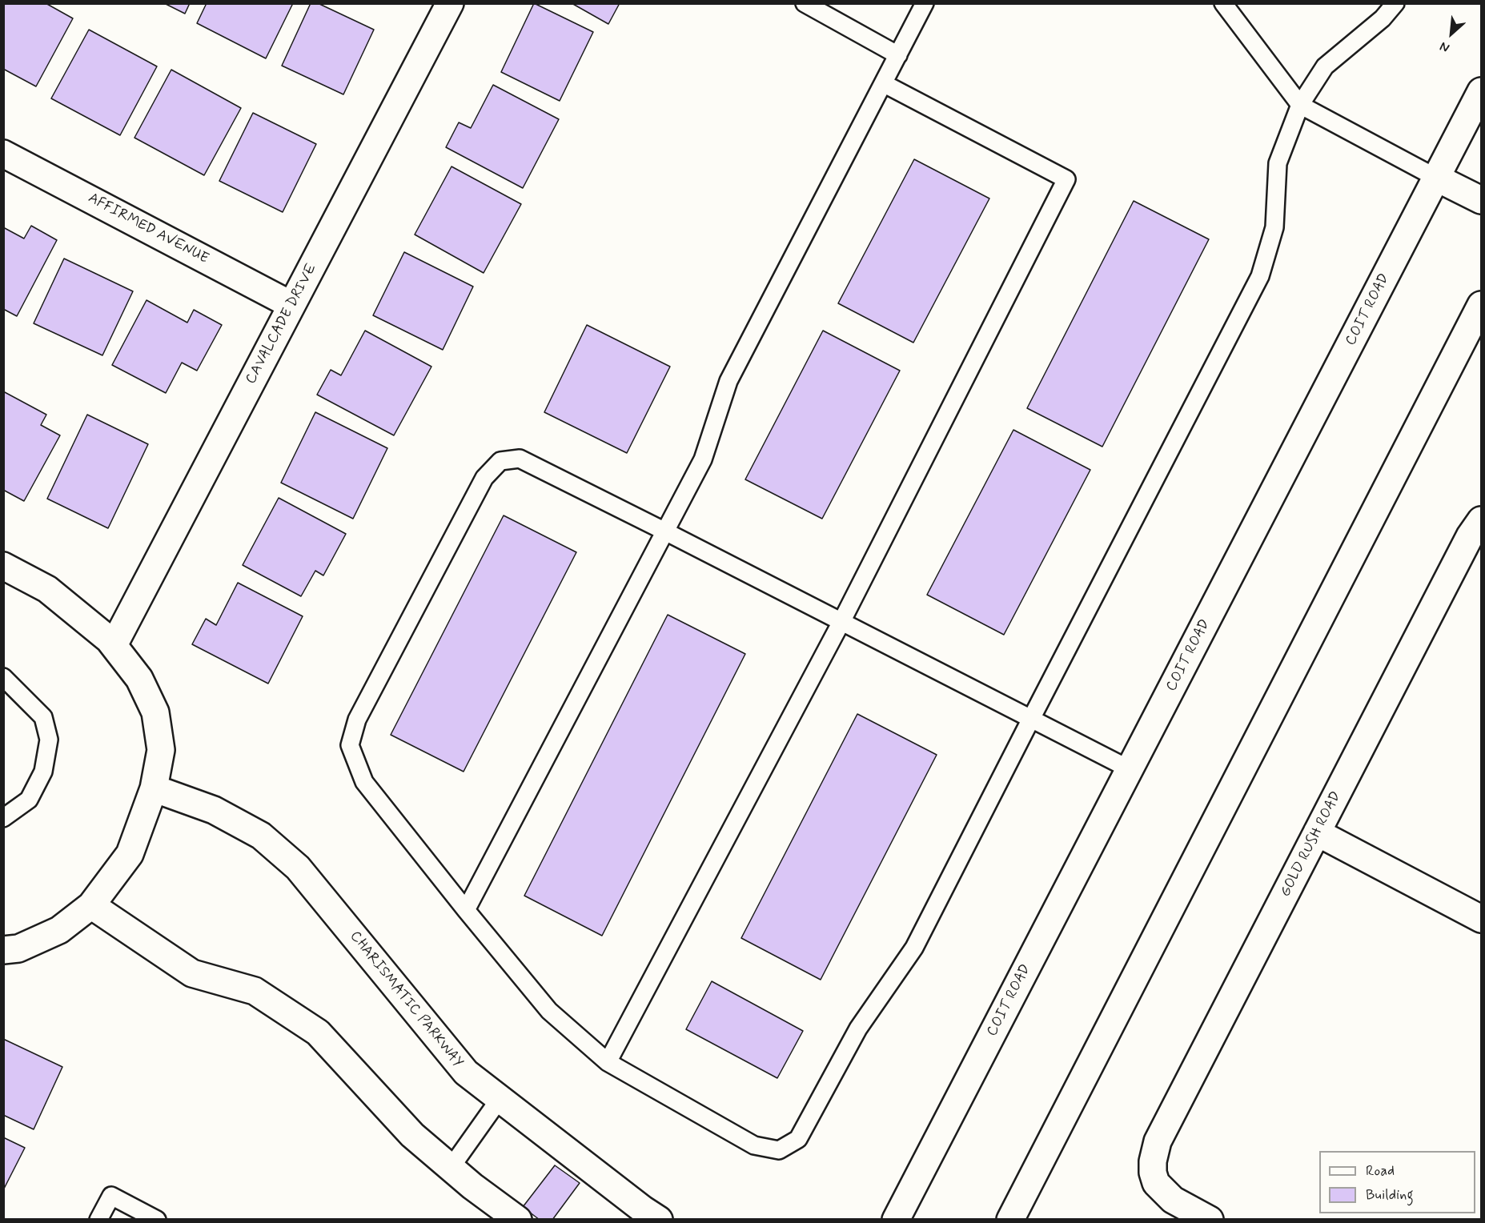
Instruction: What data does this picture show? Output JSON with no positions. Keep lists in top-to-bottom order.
{
  "streets": {
    "street": [
      "AFFIRMED AVENUE",
      "COIT ROAD",
      "CAVALCADE DRIVE",
      "GOLD RUSH ROAD",
      "CHARISMATIC PARKWAY"
    ]
  },
  "crossings": [
    ["AFFIRMED AVENUE", "CAVALCADE DRIVE"]
  ],
  "legend": ["Road", "Building"],
  "north": "bottom left"
}
